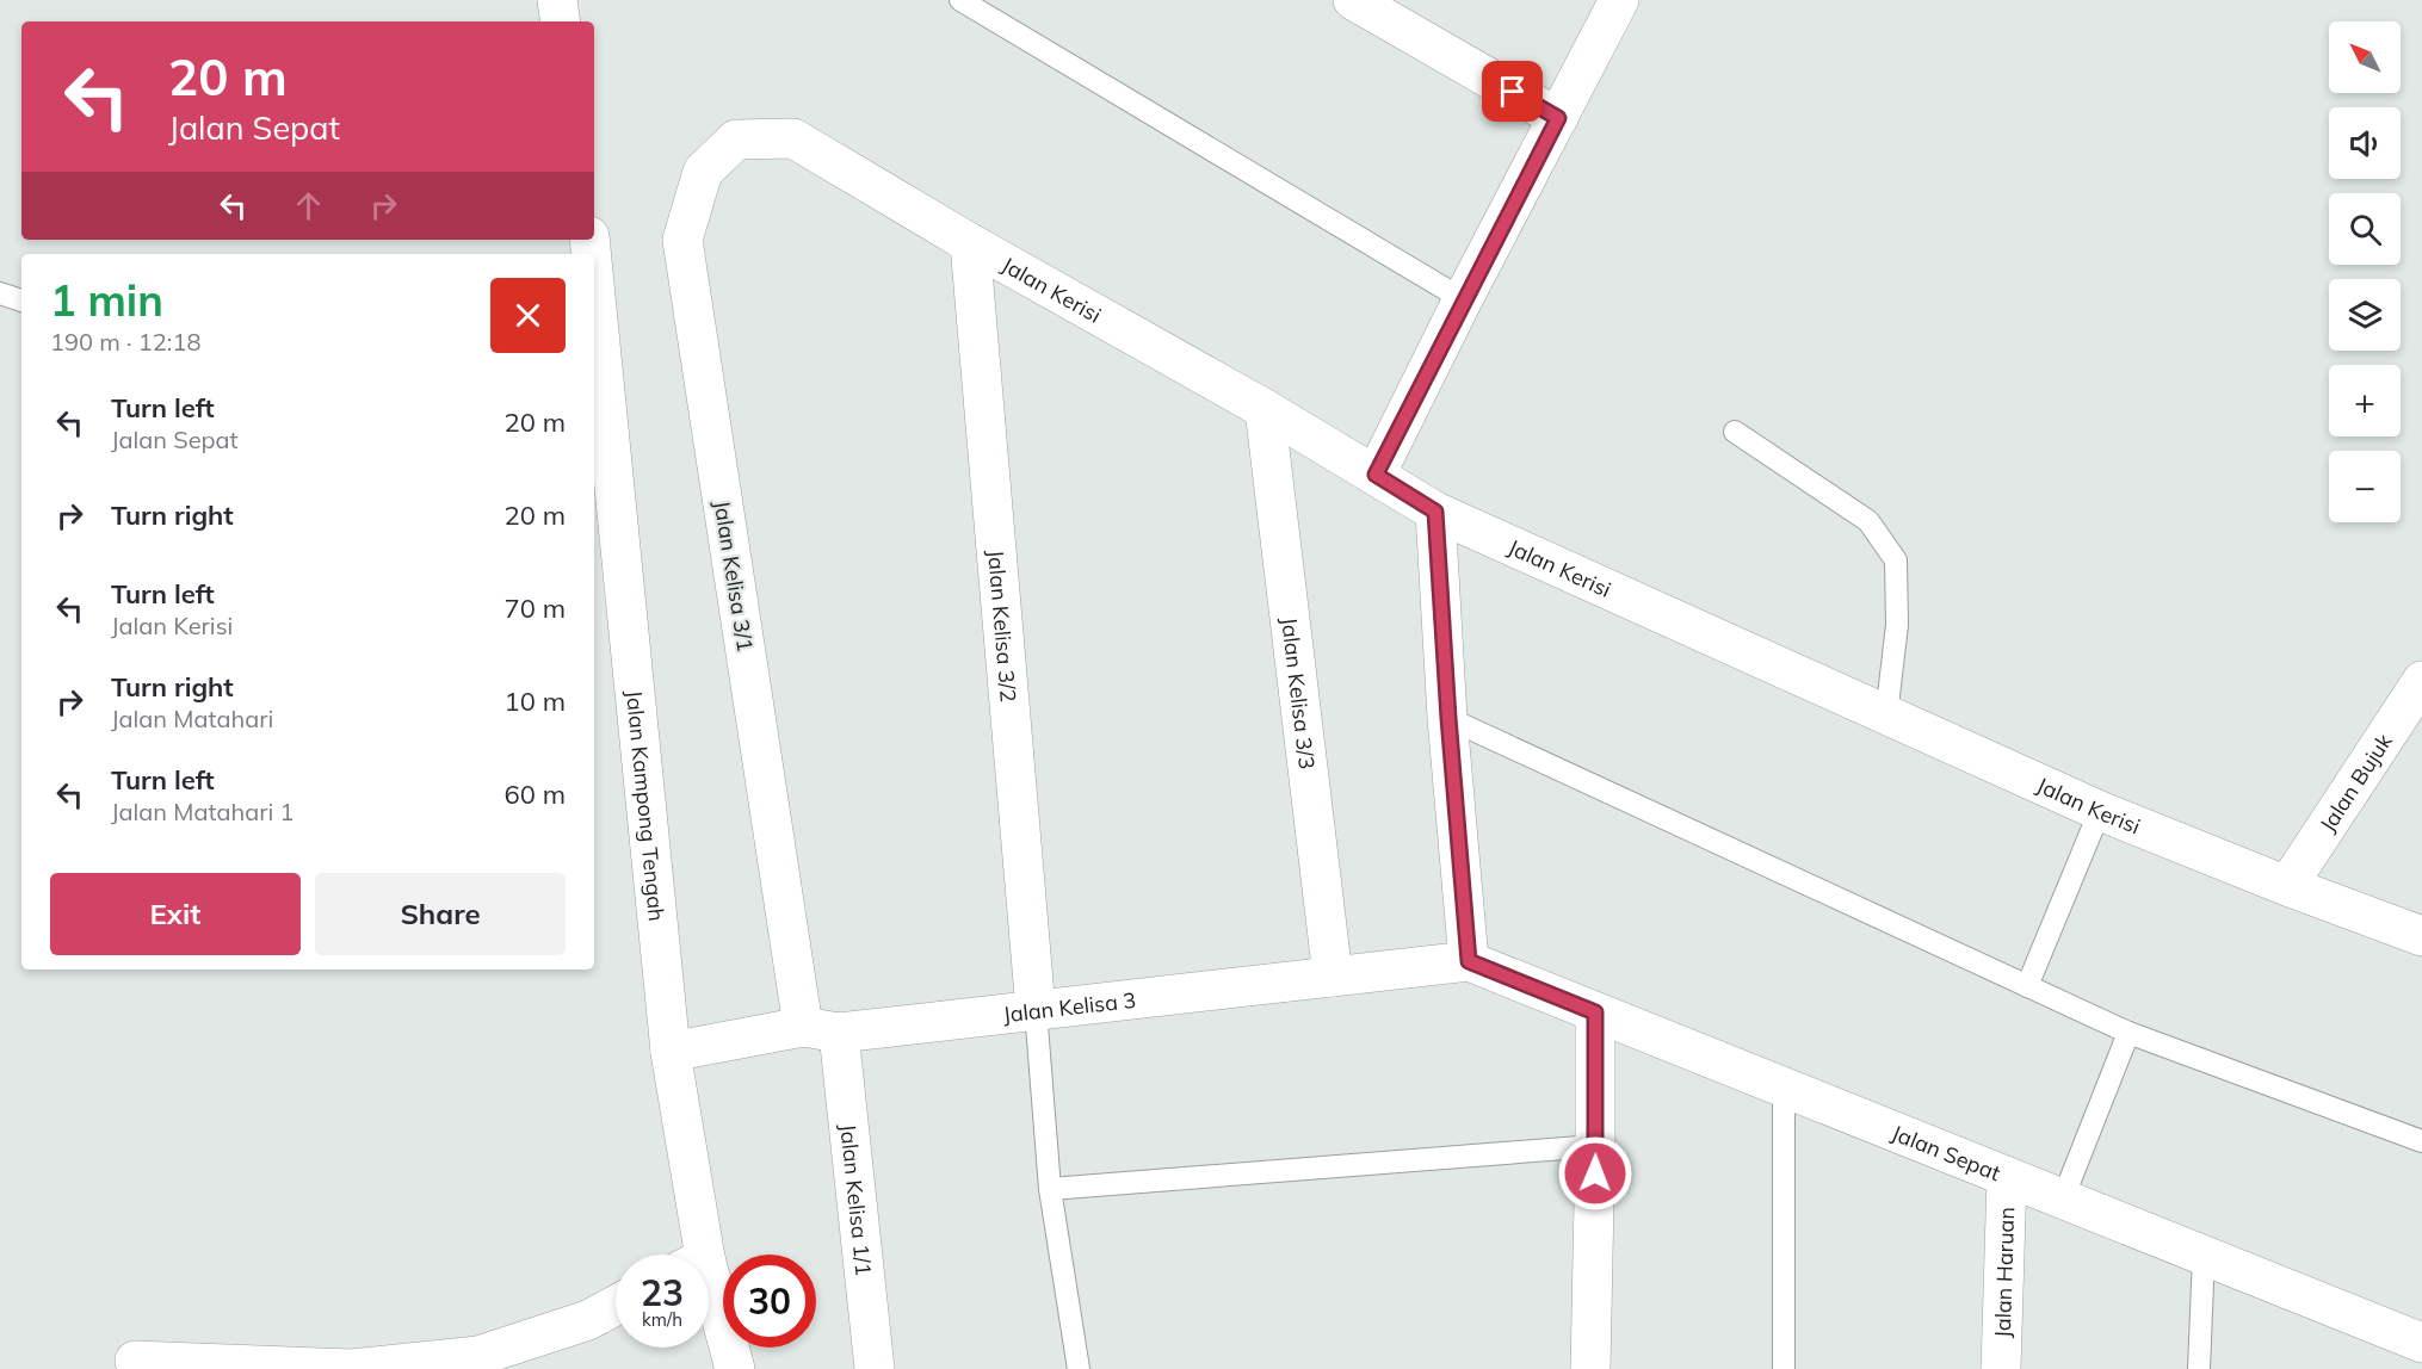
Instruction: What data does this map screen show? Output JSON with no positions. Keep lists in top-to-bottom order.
{
  "streets": {
    "street": [
      "Jalan Kerisi",
      "Jalan Kelisa 3/1",
      "Jalan Kelisa 3/2",
      "Jalan Kelisa 3/3",
      "Jalan Bujuk",
      "Jalan Kampong Tengah",
      "Jalan Kelisa 3",
      "Jalan Sepat",
      "Jalan Kelisa 1/1",
      "Jalan Haruan"
    ]
  },
  "crossings": [
    ["Jalan Kerisi", "Jalan Kelisa 3/1"],
    ["Jalan Kerisi", "Jalan Kelisa 3/2"],
    ["Jalan Kerisi", "Jalan Kelisa 3/3"],
    ["Jalan Kerisi", "Jalan Bujuk"],
    ["Jalan Kelisa 3/1", "Jalan Kelisa 3"],
    ["Jalan Kelisa 3/1", "Jalan Kelisa 1/1"],
    ["Jalan Kelisa 3/2", "Jalan Kelisa 3"],
    ["Jalan Kelisa 3/3", "Jalan Kelisa 3"],
    ["Jalan Kampong Tengah", "Jalan Kelisa 3"],
    ["Jalan Kelisa 3", "Jalan Sepat"],
    ["Jalan Kelisa 3", "Jalan Kelisa 1/1"],
    ["Jalan Sepat", "Jalan Haruan"]
  ],
  "north": "top left",
  "page": {
    "map_buttons": ["+", "−"],
    "turn": ["20 m", "Jalan Sepat"],
    "heading": ["1 min", "190 m · 12:18"],
    "list": [
      {
        "name": "Turn left",
        "note": "Jalan Sepat",
        "value": "20 m"
      },
      {
        "name": "Turn right",
        "value": "20 m"
      },
      {
        "name": "Turn left",
        "note": "Jalan Kerisi",
        "value": "70 m"
      },
      {
        "name": "Turn right",
        "note": "Jalan Matahari",
        "value": "10 m"
      },
      {
        "name": "Turn left",
        "note": "Jalan Matahari 1",
        "value": "60 m"
      }
    ],
    "buttons": ["Exit", "Share"],
    "speed": "23 km/h",
    "limit": "30"
  }
}
